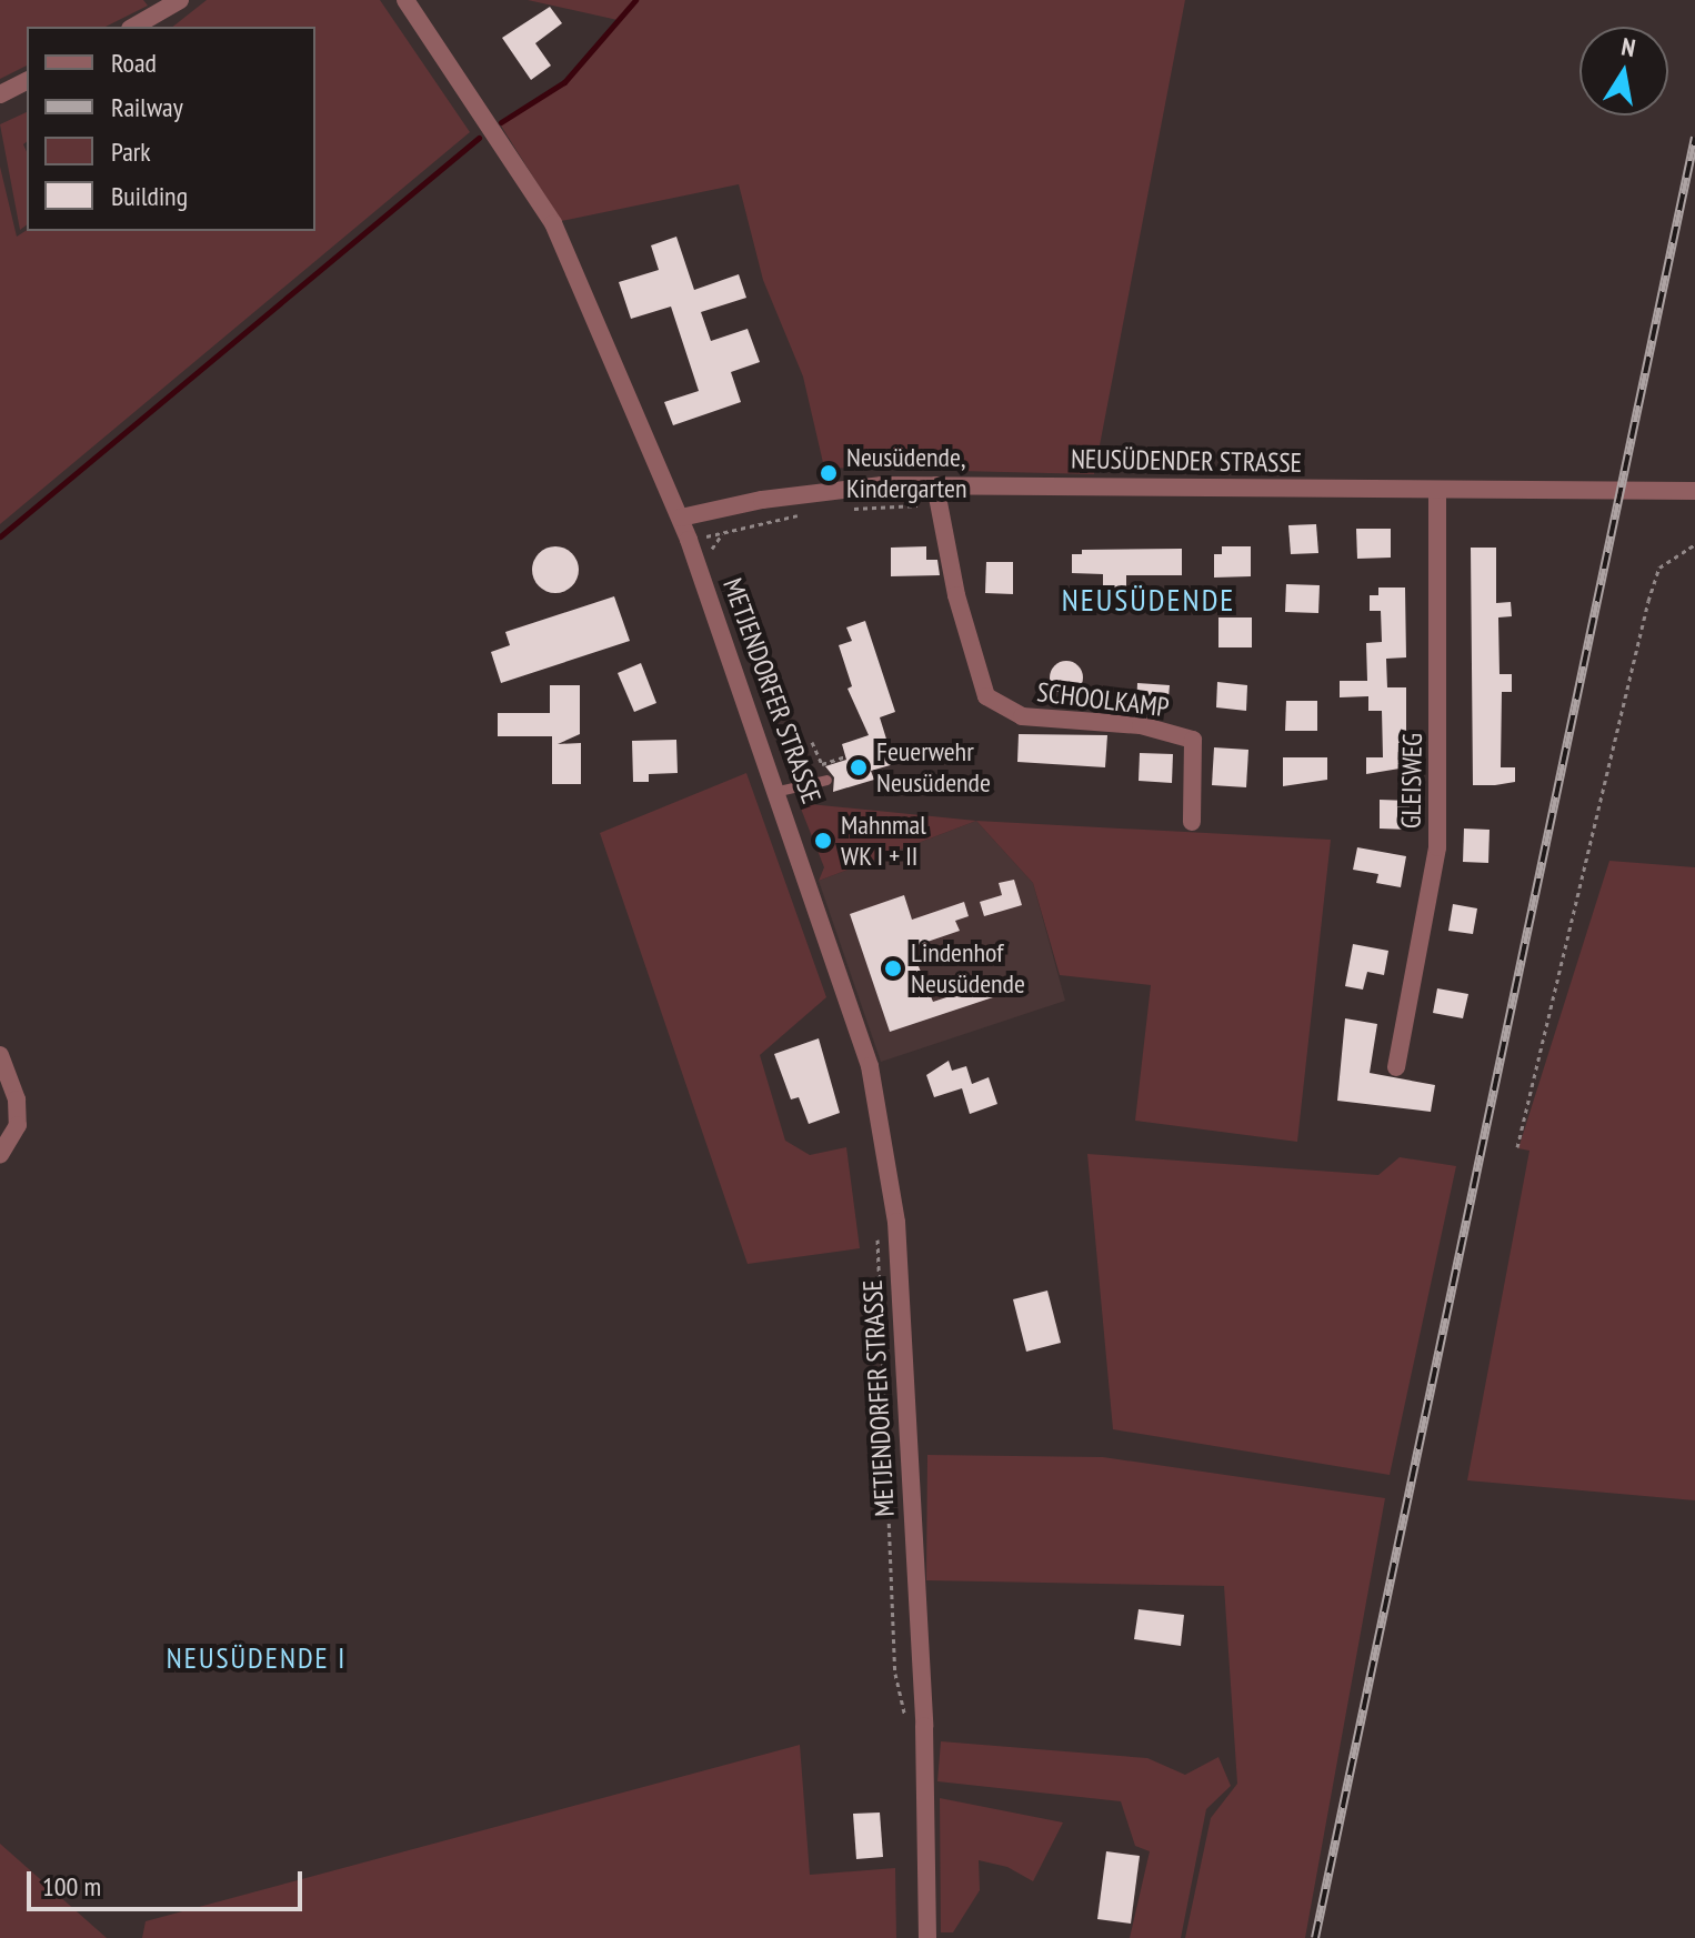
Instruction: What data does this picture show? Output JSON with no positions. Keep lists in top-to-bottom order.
{
  "streets": {
    "street": [
      "NEUSÜDENDER STRASSE",
      "METJENDORFER STRASSE",
      "SCHOOLKAMP",
      "GLEISWEG"
    ]
  },
  "crossings": [
    ["NEUSÜDENDER STRASSE", "METJENDORFER STRASSE"],
    ["NEUSÜDENDER STRASSE", "SCHOOLKAMP"],
    ["NEUSÜDENDER STRASSE", "GLEISWEG"]
  ],
  "districts": ["NEUSÜDENDE", "NEUSÜDENDE I"],
  "places": [
    "Neusüdende, Kindergarten",
    "Feuerwehr Neusüdende",
    "Mahnmal WK I + II",
    "Lindenhof Neusüdende"
  ],
  "legend": [
    "Road",
    "Railway",
    "Park",
    "Building"
  ],
  "scale_bar": "100 m",
  "north": "top"
}
